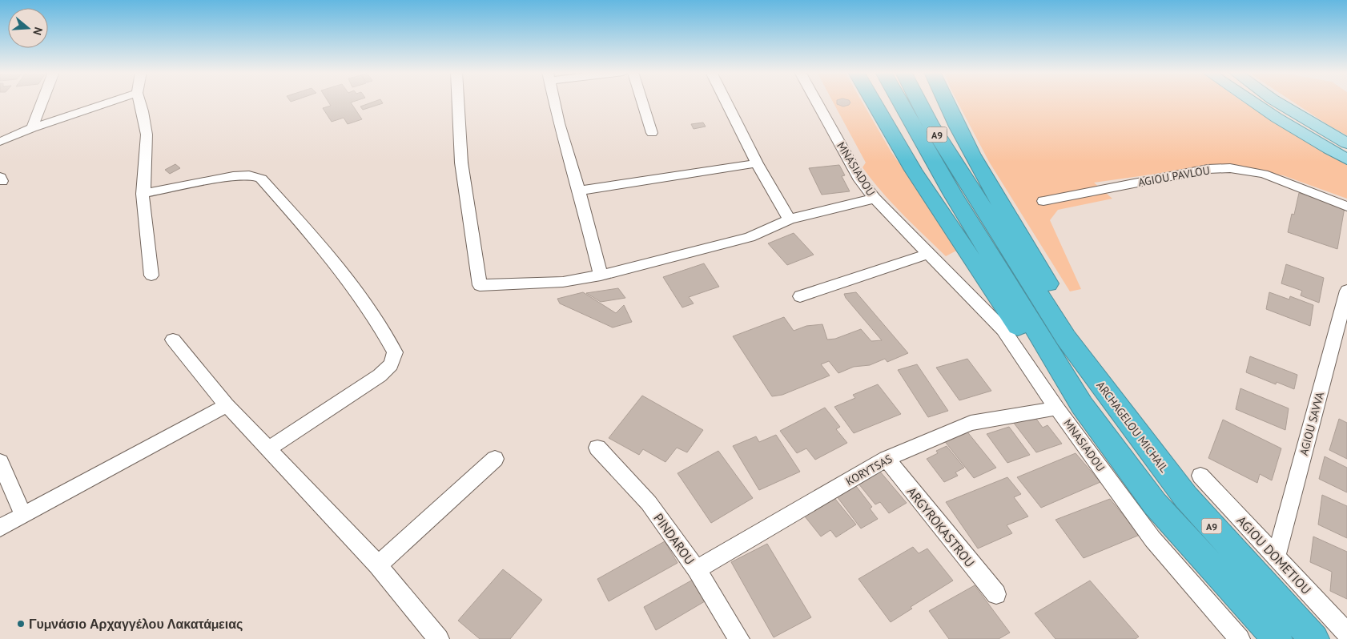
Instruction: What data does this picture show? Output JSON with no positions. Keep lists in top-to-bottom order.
{
  "streets": {
    "highway": ["A9", "ARCHAGELOU MICHAIL"],
    "street": [
      "MNASIADOU",
      "AGIOU PAVLOU",
      "AGIOU SAVVA",
      "KORYTSAS",
      "ARGYROKASTROU",
      "PINDAROU",
      "AGIOU DOMETIOU"
    ]
  },
  "crossings": [
    ["A9", "MNASIADOU"],
    ["A9", "KORYTSAS"],
    ["MNASIADOU", "KORYTSAS"],
    ["AGIOU SAVVA", "AGIOU DOMETIOU"],
    ["KORYTSAS", "ARGYROKASTROU"],
    ["KORYTSAS", "PINDAROU"]
  ],
  "places": ["Γυμνάσιο Αρχαγγέλου Λακατάμειας"],
  "north": "right"
}
